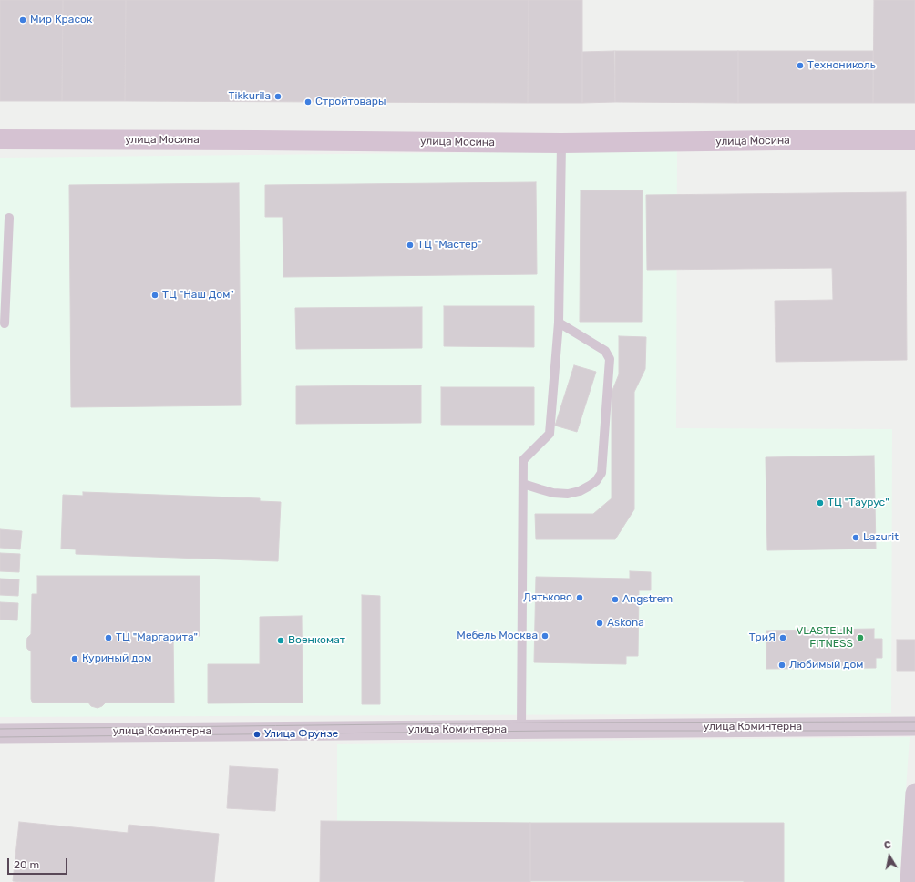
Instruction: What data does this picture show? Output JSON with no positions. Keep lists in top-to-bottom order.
{
  "streets": {
    "main road": ["улица Мосина"],
    "street": ["улица Коминтерна"]
  },
  "places": [
    "Мир Красок",
    "Технониколь",
    "Tikkurila",
    "Стройтовары",
    "ТЦ \"Мастер\"",
    "ТЦ \"Наш Дом\"",
    "ТЦ \"Таурус\"",
    "Lazurit",
    "Дятьково",
    "Angstrem",
    "Askona",
    "Мебель Москва",
    "ТЦ \"Маргарита\"",
    "ТриЯ",
    "VLASTELIN FITNESS",
    "Военкомат",
    "Куриный дом",
    "Любимый дом",
    "Улица Фрунзе"
  ],
  "scale_bar": "20 m",
  "north": "top"
}
